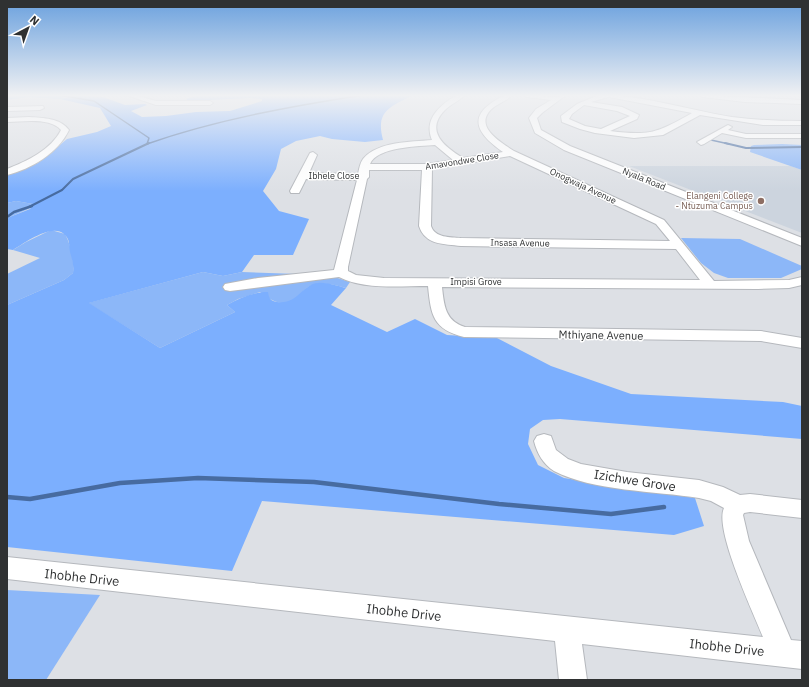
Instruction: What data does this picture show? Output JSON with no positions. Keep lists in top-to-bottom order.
{
  "streets": {
    "street": [
      "Amavondwe Close",
      "Ibhele Close",
      "Nyala Road",
      "Onogwaja Avenue",
      "Insasa Avenue",
      "Impisi Grove",
      "Mthiyane Avenue",
      "Izichwe Grove",
      "Ihobhe Drive"
    ]
  },
  "crossings": [
    ["Amavondwe Close", "Ibhele Close"],
    ["Amavondwe Close", "Onogwaja Avenue"],
    ["Amavondwe Close", "Insasa Avenue"],
    ["Onogwaja Avenue", "Insasa Avenue"],
    ["Onogwaja Avenue", "Impisi Grove"],
    ["Impisi Grove", "Mthiyane Avenue"]
  ],
  "places": ["Elangeni College - Ntuzuma Campus"],
  "north": "top right"
}
